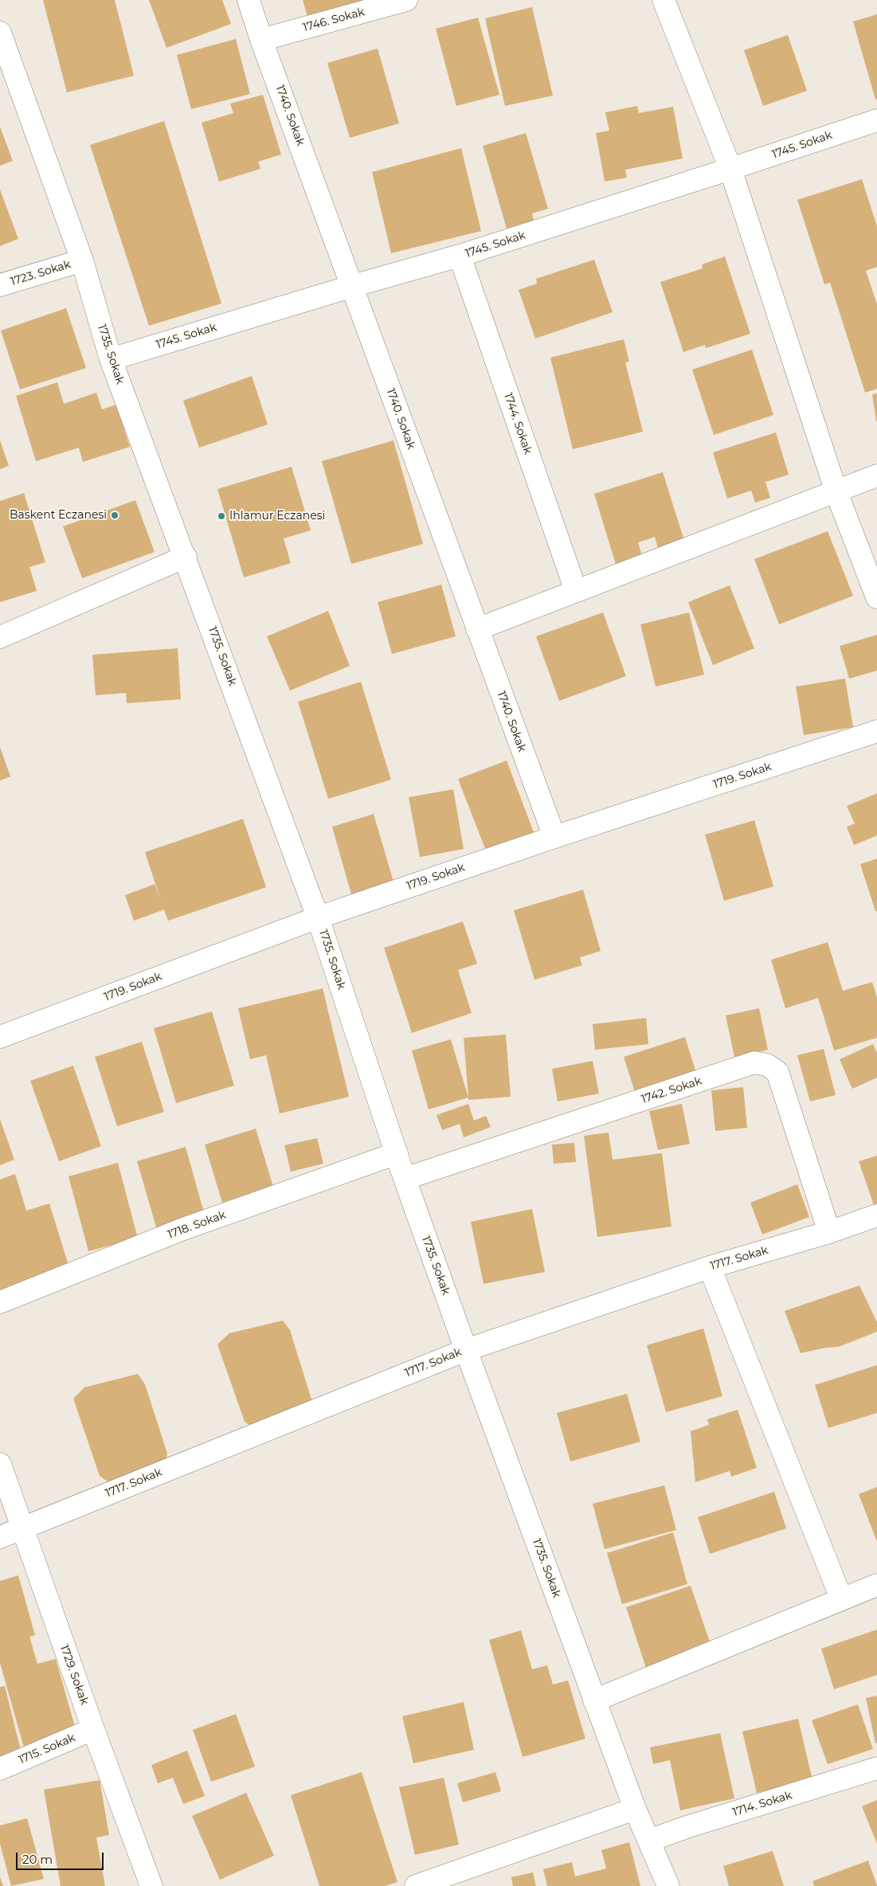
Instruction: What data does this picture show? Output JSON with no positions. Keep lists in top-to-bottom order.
{
  "streets": {
    "street": [
      "1746. Sokak",
      "1740. Sokak",
      "1745. Sokak",
      "1723. Sokak",
      "1735. Sokak",
      "1744. Sokak",
      "1719. Sokak",
      "1742. Sokak",
      "1718. Sokak",
      "1717. Sokak",
      "1729. Sokak",
      "1715. Sokak",
      "1714. Sokak"
    ]
  },
  "crossings": [
    ["1746. Sokak", "1740. Sokak"],
    ["1740. Sokak", "1745. Sokak"],
    ["1740. Sokak", "1719. Sokak"],
    ["1745. Sokak", "1735. Sokak"],
    ["1745. Sokak", "1744. Sokak"],
    ["1723. Sokak", "1735. Sokak"],
    ["1735. Sokak", "1719. Sokak"],
    ["1735. Sokak", "1742. Sokak"],
    ["1735. Sokak", "1718. Sokak"],
    ["1735. Sokak", "1717. Sokak"],
    ["1735. Sokak", "1714. Sokak"],
    ["1742. Sokak", "1717. Sokak"],
    ["1717. Sokak", "1729. Sokak"],
    ["1729. Sokak", "1715. Sokak"]
  ],
  "places": ["Baskent Eczanesi", "Ihlamur Eczanesi"],
  "scale_bar": "20 m"
}
